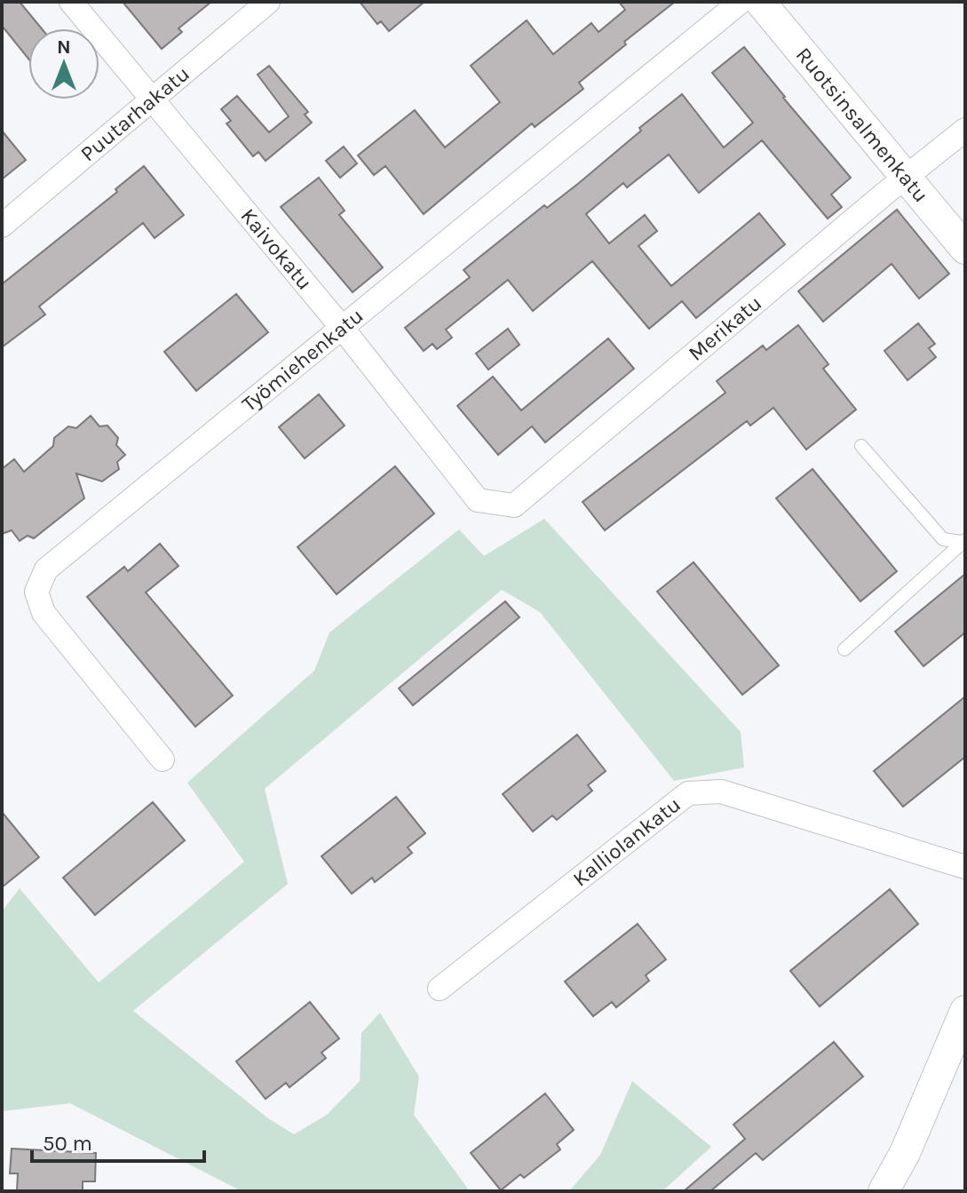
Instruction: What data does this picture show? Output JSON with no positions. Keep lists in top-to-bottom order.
{
  "streets": {
    "street": [
      "Puutarhakatu",
      "Ruotsinsalmenkatu",
      "Kaivokatu",
      "Merikatu",
      "Työmiehenkatu",
      "Kalliolankatu"
    ]
  },
  "crossings": [
    ["Puutarhakatu", "Kaivokatu"],
    ["Ruotsinsalmenkatu", "Merikatu"],
    ["Kaivokatu", "Merikatu"],
    ["Kaivokatu", "Työmiehenkatu"]
  ],
  "scale_bar": "50 m",
  "north": "top"
}
